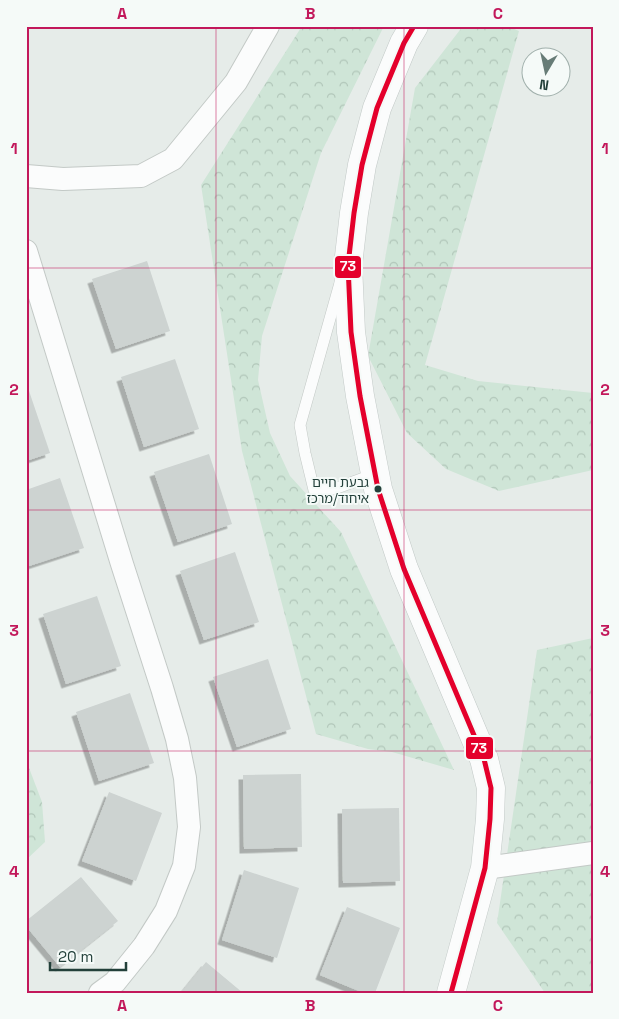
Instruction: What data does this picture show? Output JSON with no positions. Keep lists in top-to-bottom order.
{
  "places": ["גבעת חיים איחוד/מרכז"],
  "lines": ["transit line 73"],
  "scale_bar": "20 m",
  "north": "bottom",
  "grid": {
    "columns": ["A", "B", "C"],
    "rows": [
      "1",
      "2",
      "3",
      "4"
    ]
  }
}
